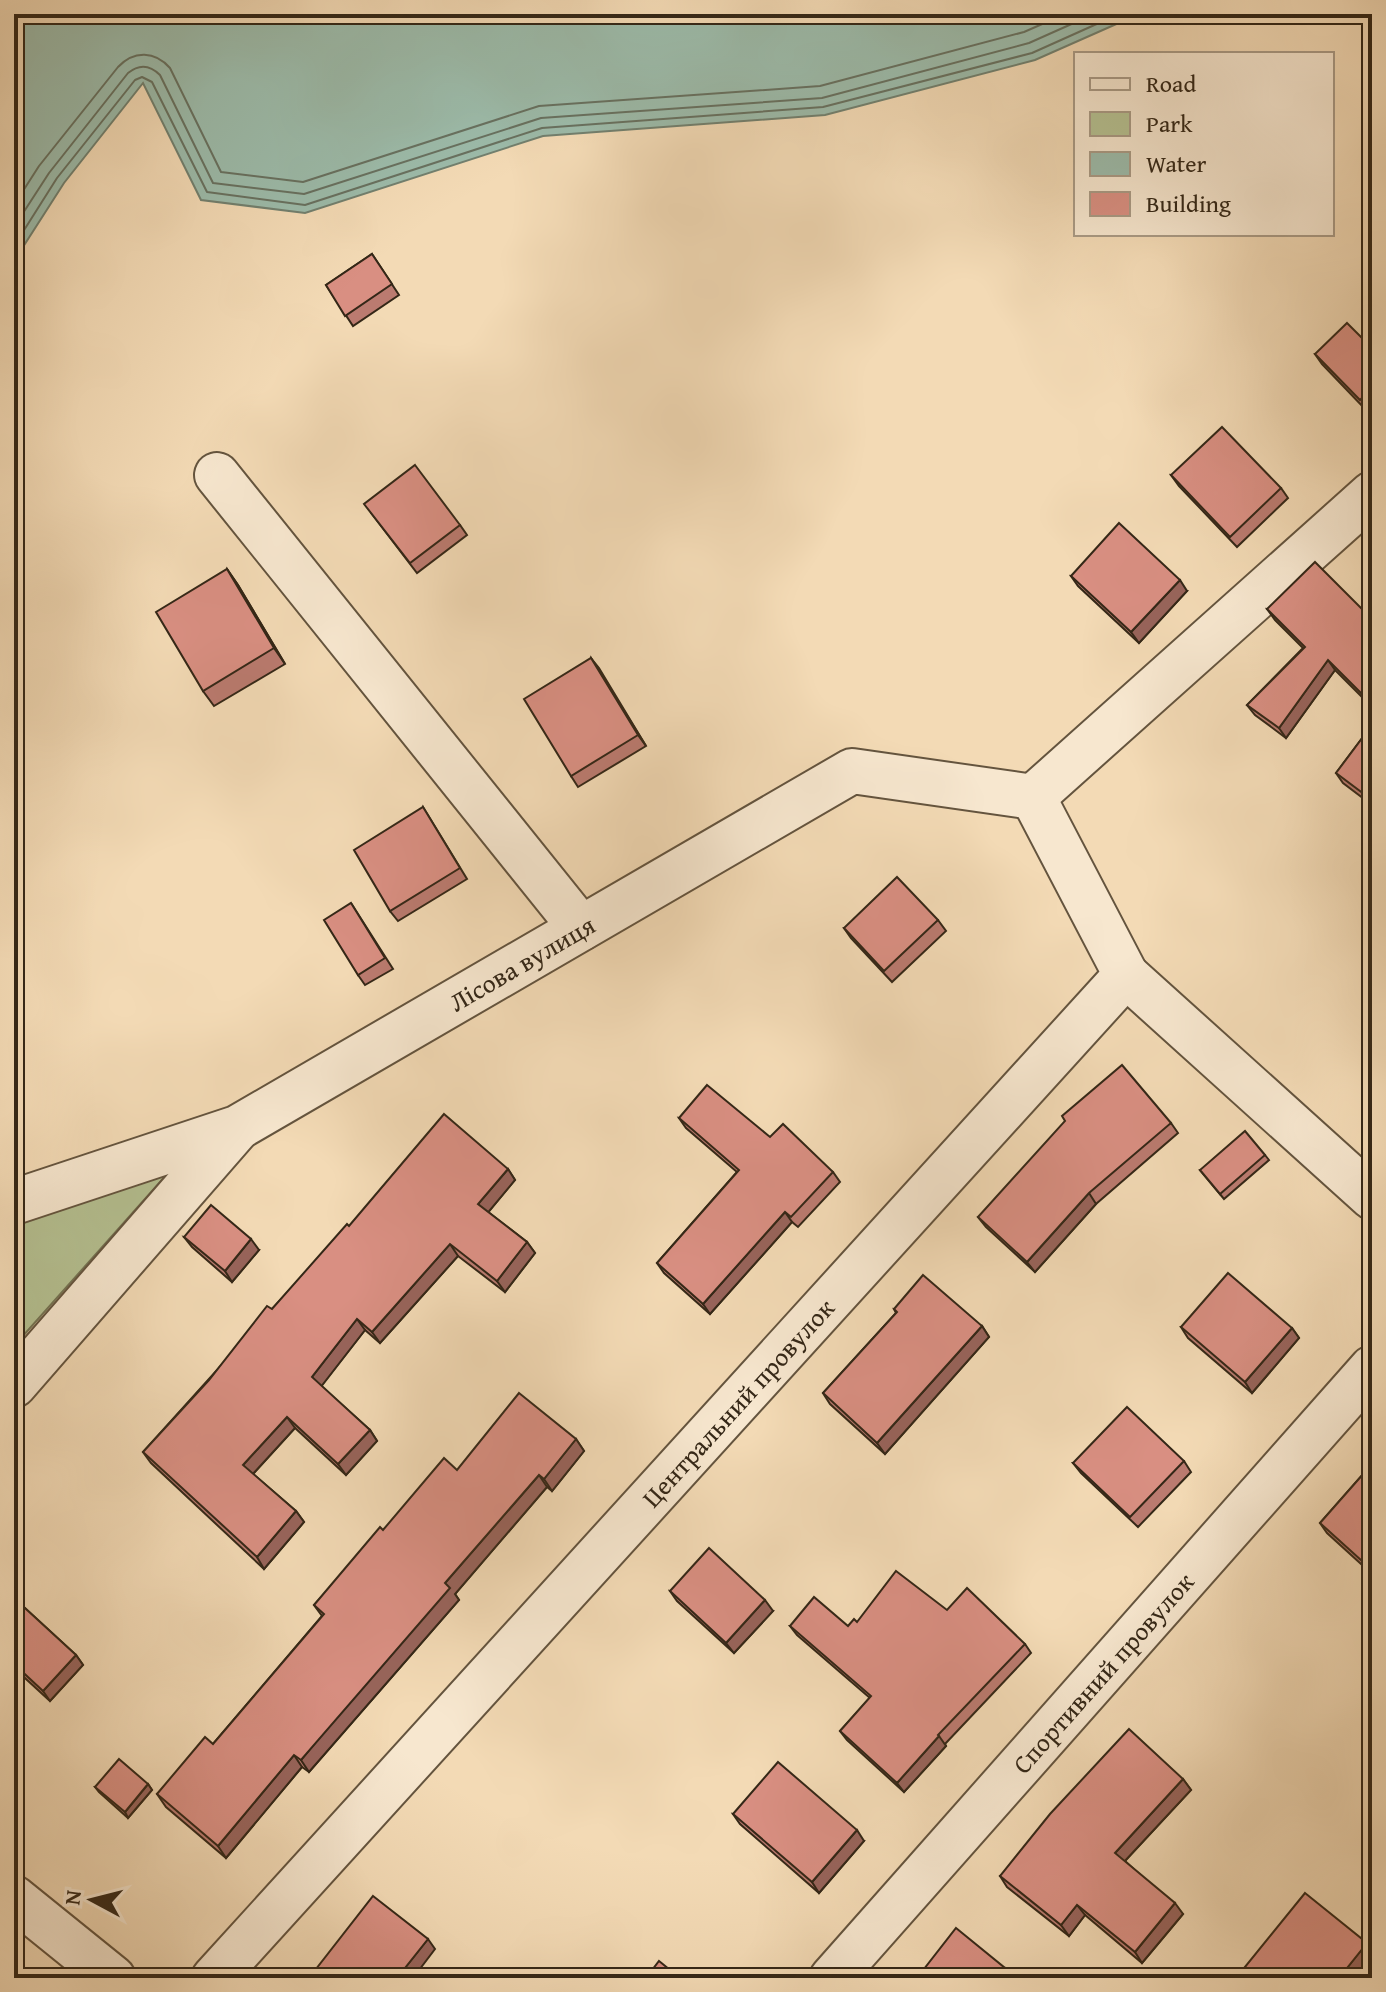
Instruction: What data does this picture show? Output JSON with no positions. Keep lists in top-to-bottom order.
{
  "streets": {
    "street": ["Лісова вулиця", "Центральний провулок", "Спортивний провулок"]
  },
  "legend": [
    "Road",
    "Park",
    "Water",
    "Building"
  ],
  "north": "left"
}
